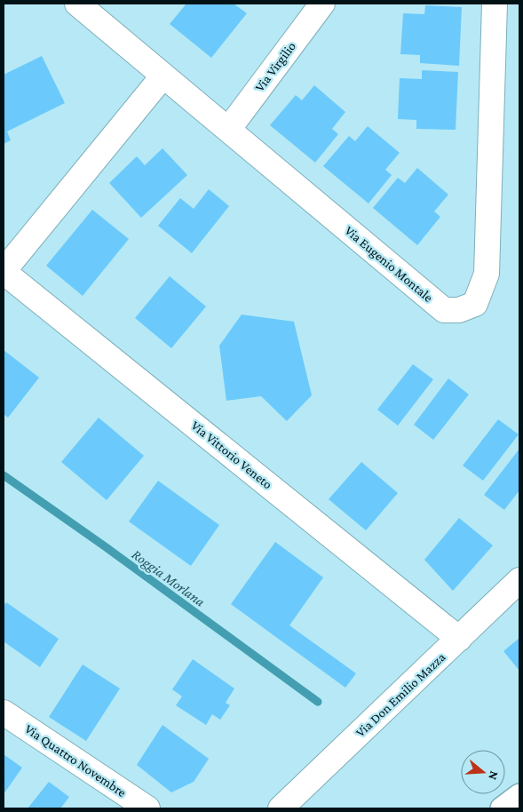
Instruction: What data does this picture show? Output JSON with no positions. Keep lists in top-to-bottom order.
{
  "streets": {
    "street": [
      "Via Virgilio",
      "Via Eugenio Montale",
      "Via Vittorio Veneto",
      "Via Don Emilio Mazza",
      "Via Quattro Novembre"
    ]
  },
  "crossings": [
    ["Via Virgilio", "Via Eugenio Montale"],
    ["Via Eugenio Montale", "Via Vittorio Veneto"],
    ["Via Vittorio Veneto", "Via Don Emilio Mazza"]
  ],
  "water": ["Roggia Morlana"],
  "north": "right"
}
